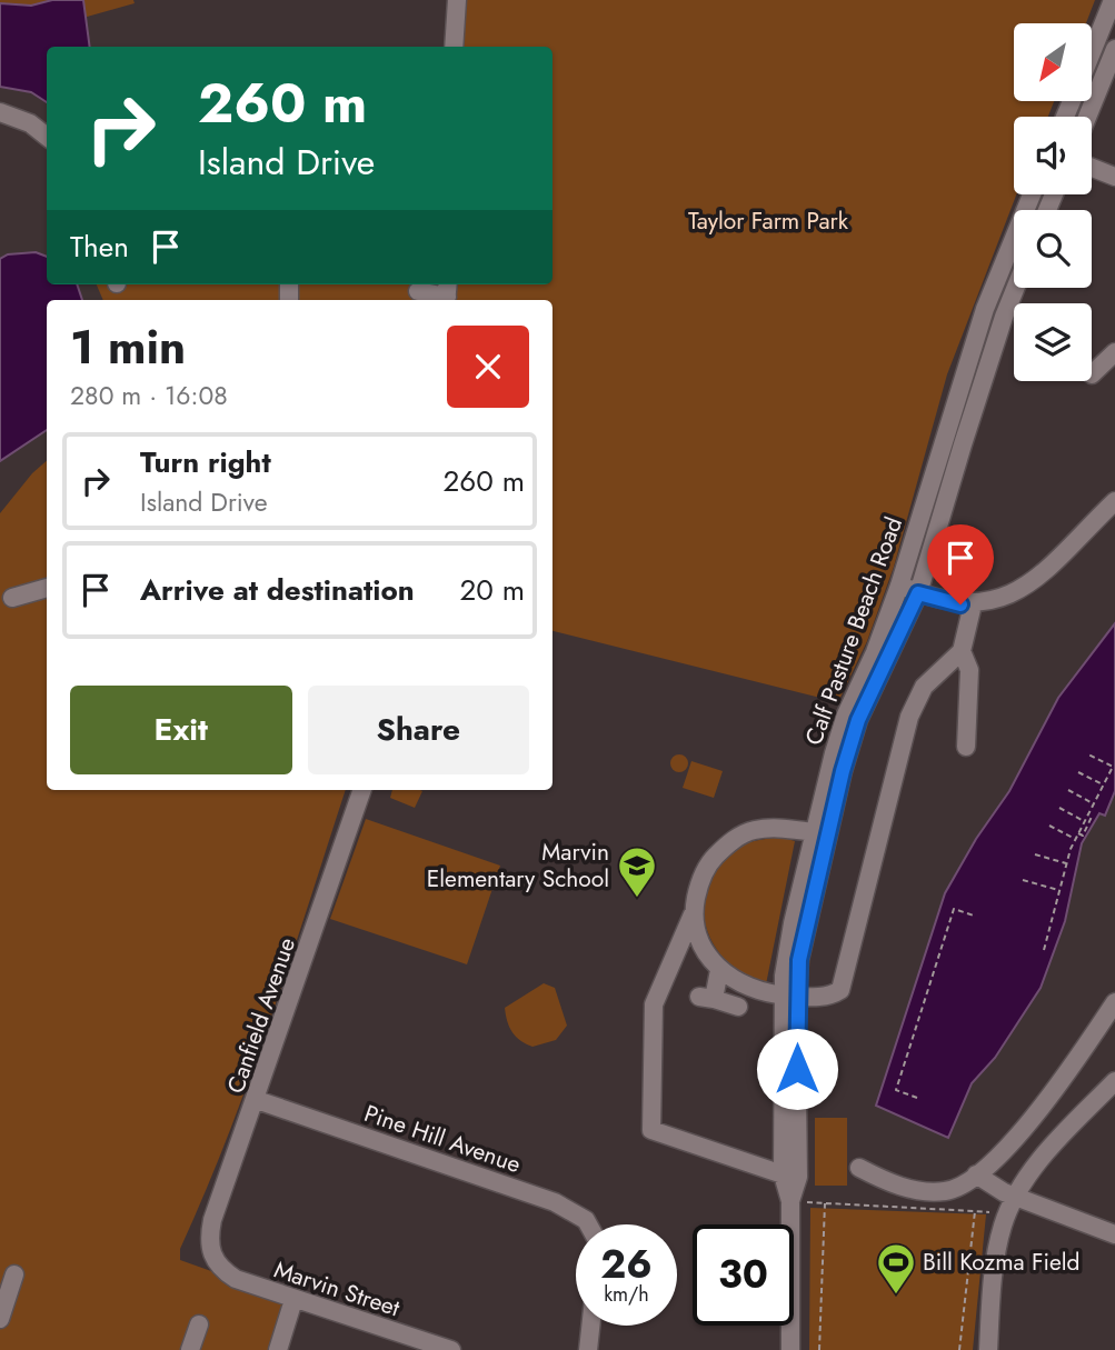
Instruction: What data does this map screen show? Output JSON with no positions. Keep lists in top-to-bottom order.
{
  "streets": {
    "street": [
      "Calf Pasture Beach Road",
      "Canfield Avenue",
      "Pine Hill Avenue",
      "Marvin Street"
    ]
  },
  "crossings": [
    ["Canfield Avenue", "Pine Hill Avenue"],
    ["Canfield Avenue", "Marvin Street"]
  ],
  "parks": ["Taylor Farm Park"],
  "places": {
    "school or university": ["Marvin Elementary School"],
    "sports": ["Bill Kozma Field"]
  },
  "north": "bottom left",
  "page": {
    "turn": ["260 m", "Island Drive"],
    "then": "Then",
    "heading": ["1 min", "280 m · 16:08"],
    "list": [
      {
        "name": "Turn right",
        "note": "Island Drive",
        "value": "260 m"
      },
      {
        "name": "Arrive at destination",
        "value": "20 m"
      }
    ],
    "buttons": ["Exit", "Share"],
    "speed": "26 km/h",
    "limit": "30"
  }
}
